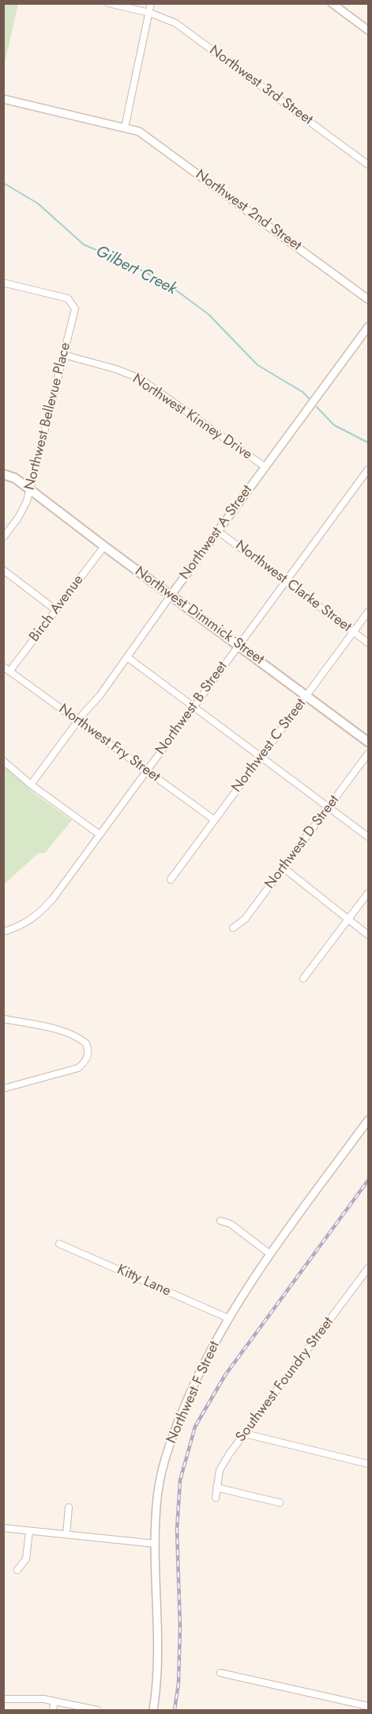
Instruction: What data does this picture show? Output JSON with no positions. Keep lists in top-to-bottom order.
{
  "streets": {
    "main road": ["Northwest Dimmick Street"],
    "street": [
      "Northwest 3rd Street",
      "Northwest 2nd Street",
      "Northwest Bellevue Place",
      "Northwest Kinney Drive",
      "Northwest A Street",
      "Northwest Clarke Street",
      "Birch Avenue",
      "Northwest B Street",
      "Northwest Fry Street",
      "Northwest C Street",
      "Northwest D Street",
      "Kitty Lane",
      "Southwest Foundry Street",
      "Northwest F Street"
    ]
  },
  "crossings": [
    ["Northwest Bellevue Place", "Northwest Kinney Drive"],
    ["Northwest Bellevue Place", "Northwest Dimmick Street"],
    ["Northwest Kinney Drive", "Northwest A Street"],
    ["Northwest A Street", "Northwest Clarke Street"],
    ["Northwest A Street", "Northwest Dimmick Street"],
    ["Northwest A Street", "Northwest Fry Street"],
    ["Northwest Clarke Street", "Northwest B Street"],
    ["Northwest Clarke Street", "Northwest C Street"],
    ["Birch Avenue", "Northwest Dimmick Street"],
    ["Birch Avenue", "Northwest Fry Street"],
    ["Northwest Dimmick Street", "Northwest B Street"],
    ["Northwest Dimmick Street", "Northwest C Street"],
    ["Northwest B Street", "Northwest Fry Street"],
    ["Northwest Fry Street", "Northwest C Street"],
    ["Kitty Lane", "Northwest F Street"]
  ],
  "water": ["Gilbert Creek"]
}
